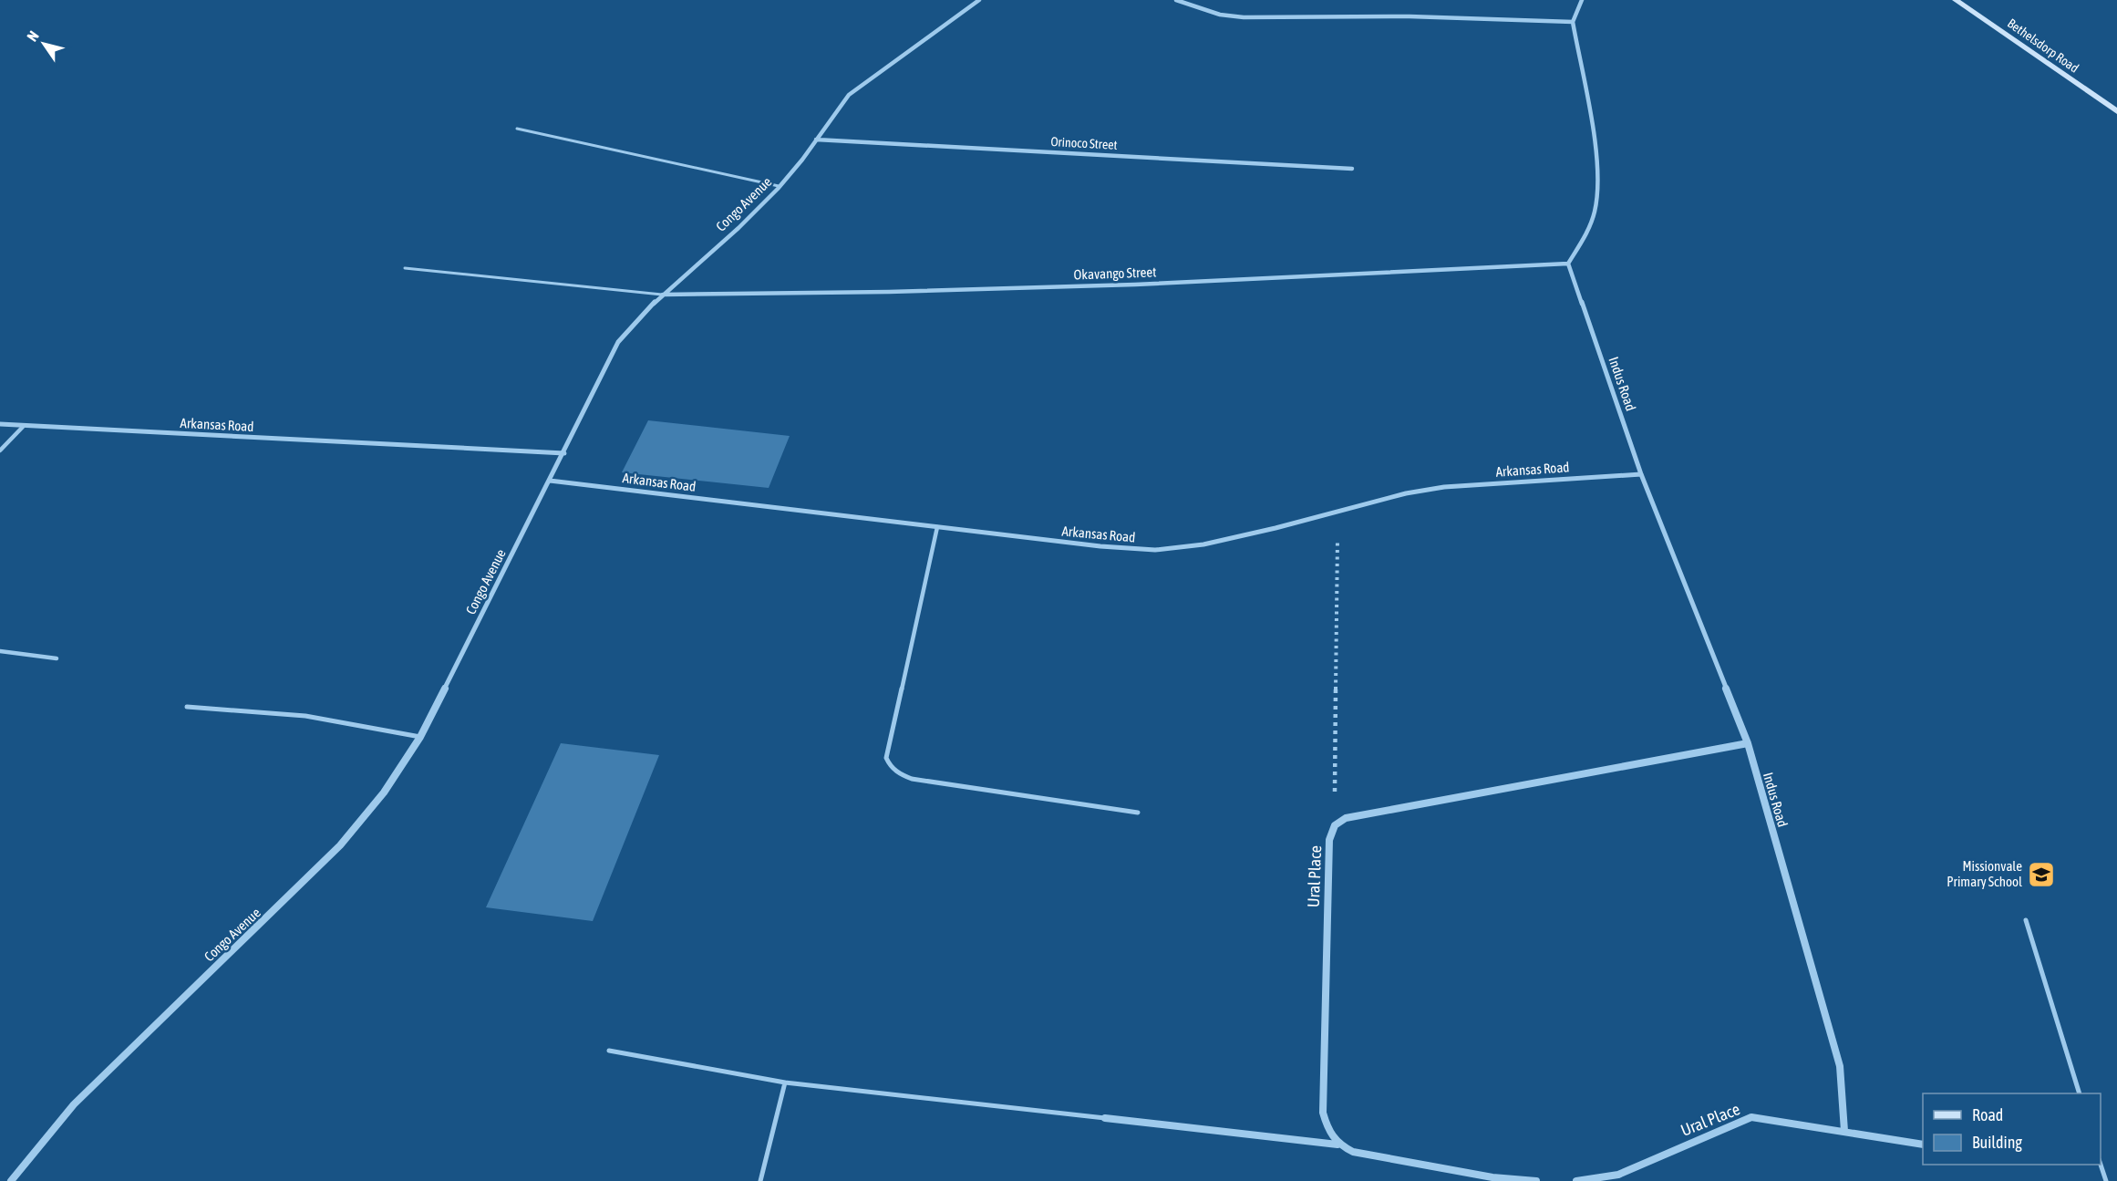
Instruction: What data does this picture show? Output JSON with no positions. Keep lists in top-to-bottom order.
{
  "streets": {
    "main road": ["Bethelsdorp Road"],
    "street": [
      "Orinoco Street",
      "Congo Avenue",
      "Okavango Street",
      "Indus Road",
      "Arkansas Road",
      "Ural Place"
    ]
  },
  "crossings": [
    ["Orinoco Street", "Congo Avenue"],
    ["Congo Avenue", "Okavango Street"],
    ["Congo Avenue", "Arkansas Road"],
    ["Okavango Street", "Indus Road"],
    ["Indus Road", "Arkansas Road"],
    ["Indus Road", "Ural Place"]
  ],
  "places": {
    "school or university": ["Missionvale Primary School"]
  },
  "legend": ["Road", "Building"],
  "north": "top left"
}
